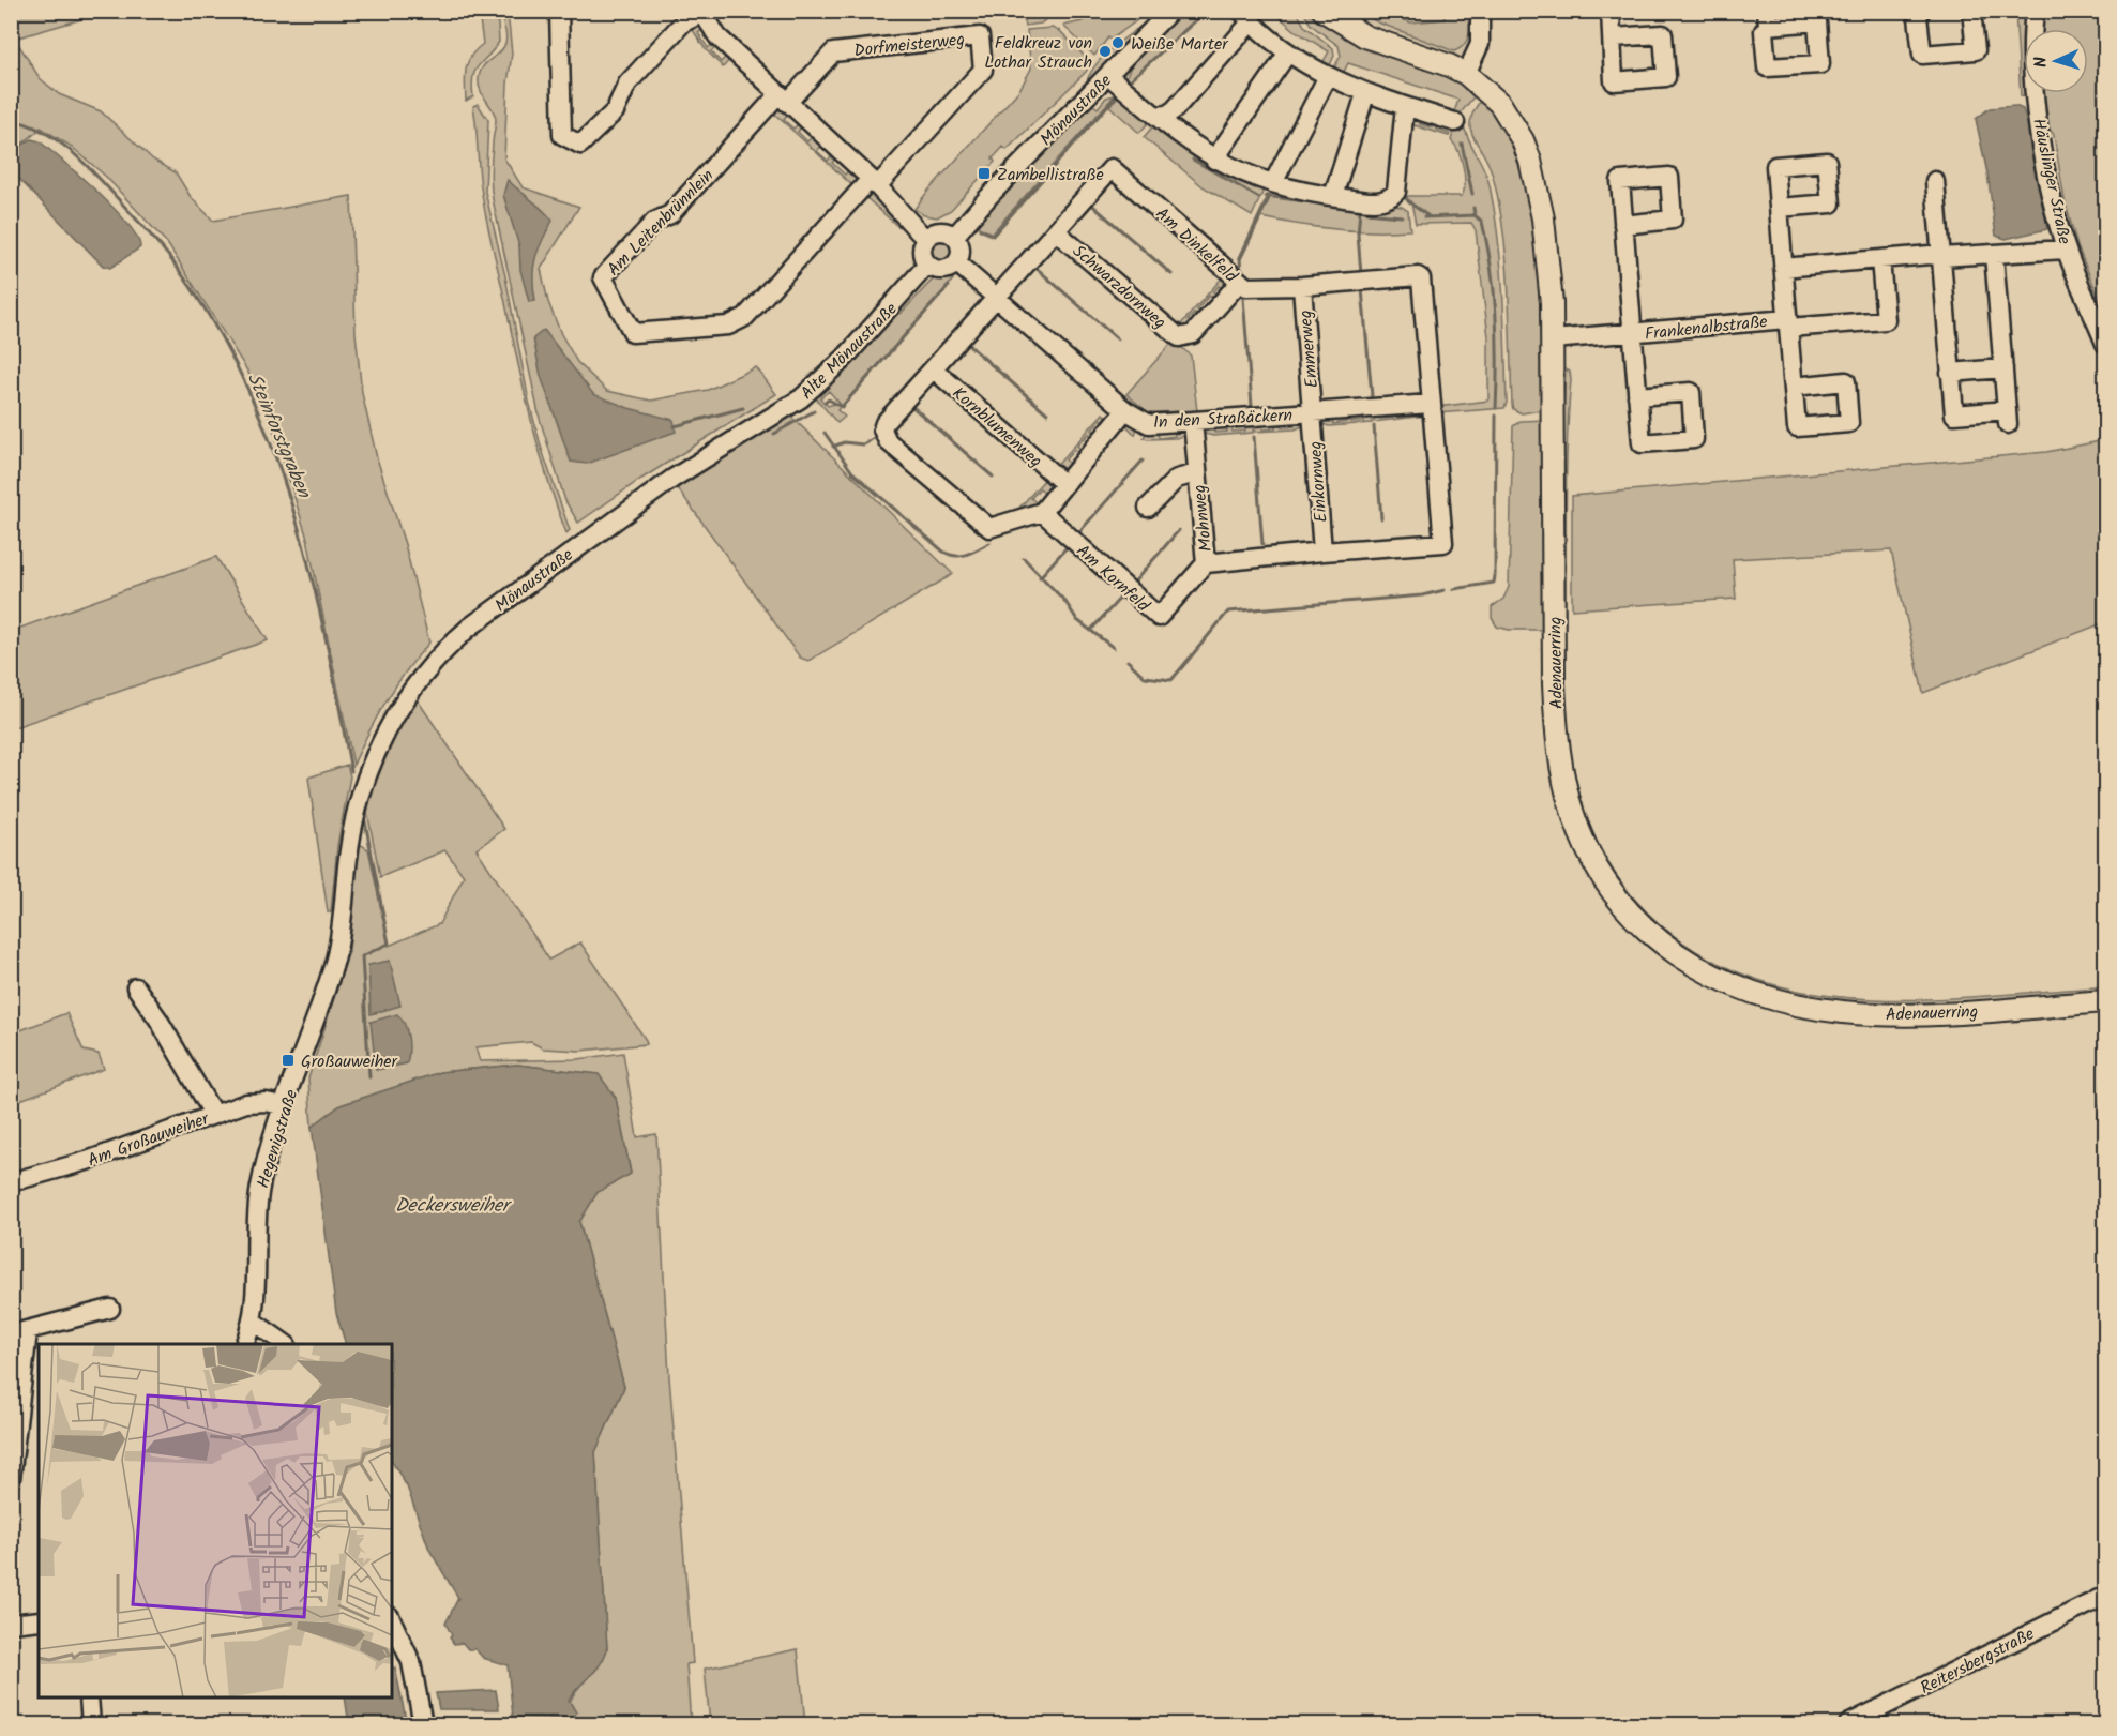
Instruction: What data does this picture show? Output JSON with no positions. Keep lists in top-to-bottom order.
{
  "streets": {
    "main road": ["Adenauerring"],
    "street": [
      "Dorfmeisterweg",
      "Mönaustraße",
      "Häuslinger Straße",
      "Am Leitenbrünnlein",
      "Am Dinkelfeld",
      "Schwarzdornweg",
      "Frankenalbstraße",
      "Emmerweg",
      "Alte Mönaustraße",
      "In den Straßäckern",
      "Kornblumenweg",
      "Einkornweg",
      "Mohnweg",
      "Am Kornfeld",
      "Am Großauweiher",
      "Hegenigstraße",
      "Reitersbergstraße"
    ]
  },
  "crossings": [
    ["Dorfmeisterweg", "Am Leitenbrünnlein"],
    ["Mönaustraße", "Alte Mönaustraße"],
    ["Mönaustraße", "In den Straßäckern"],
    ["Mönaustraße", "Hegenigstraße"],
    ["Am Dinkelfeld", "Schwarzdornweg"],
    ["Am Dinkelfeld", "Emmerweg"],
    ["Am Dinkelfeld", "In den Straßäckern"],
    ["Frankenalbstraße", "Adenauerring"],
    ["Emmerweg", "In den Straßäckern"],
    ["Emmerweg", "Einkornweg"],
    ["Alte Mönaustraße", "In den Straßäckern"],
    ["In den Straßäckern", "Einkornweg"],
    ["In den Straßäckern", "Mohnweg"],
    ["Mohnweg", "Am Kornfeld"],
    ["Am Großauweiher", "Hegenigstraße"]
  ],
  "water": ["Steinforstgraben", "Deckersweiher"],
  "places": {
    "other": ["Weiße Marter", "Feldkreuz von Lothar Strauch"],
    "transit": ["Zambellistraße", "Großauweiher"]
  },
  "north": "left"
}
